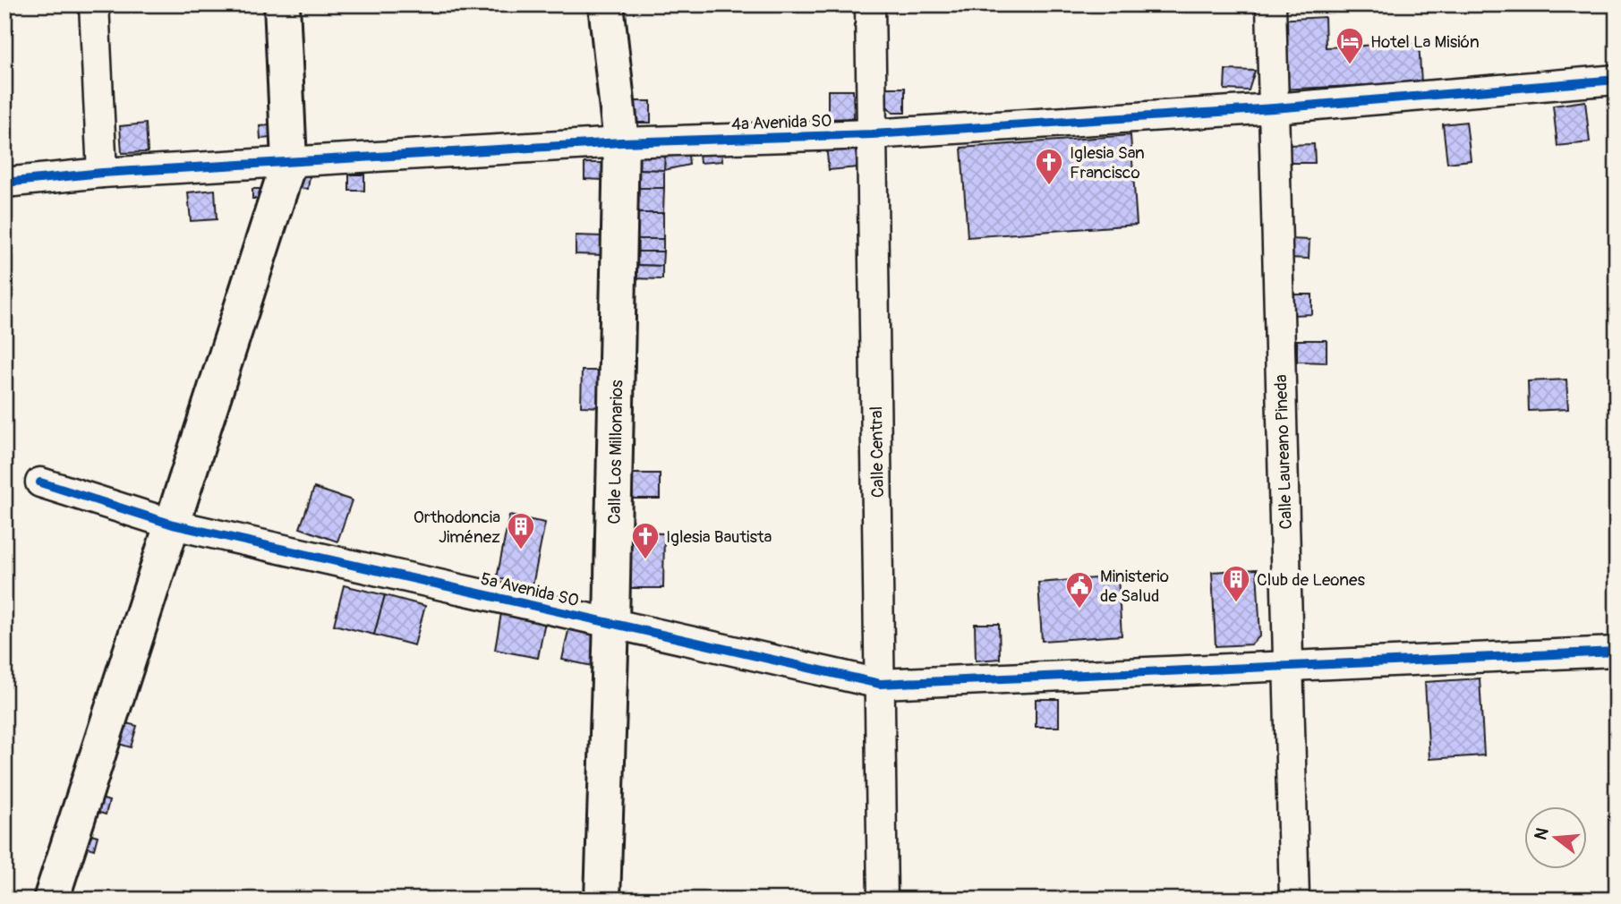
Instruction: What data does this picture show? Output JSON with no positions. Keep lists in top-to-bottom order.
{
  "streets": {
    "street": [
      "4a Avenida SO",
      "Calle Los Millonarios",
      "Calle Central",
      "Calle Laureano Pineda",
      "5a Avenida SO"
    ]
  },
  "crossings": [
    ["4a Avenida SO", "Calle Los Millonarios"],
    ["4a Avenida SO", "Calle Central"],
    ["4a Avenida SO", "Calle Laureano Pineda"],
    ["Calle Los Millonarios", "5a Avenida SO"],
    ["Calle Central", "5a Avenida SO"],
    ["Calle Laureano Pineda", "5a Avenida SO"]
  ],
  "places": {
    "hotel": ["Hotel La Misión"],
    "church": ["Iglesia San Francisco", "Iglesia Bautista"],
    "building": ["Orthodoncia Jiménez", "Club de Leones"],
    "public building": ["Ministerio de Salud"]
  },
  "north": "left"
}
